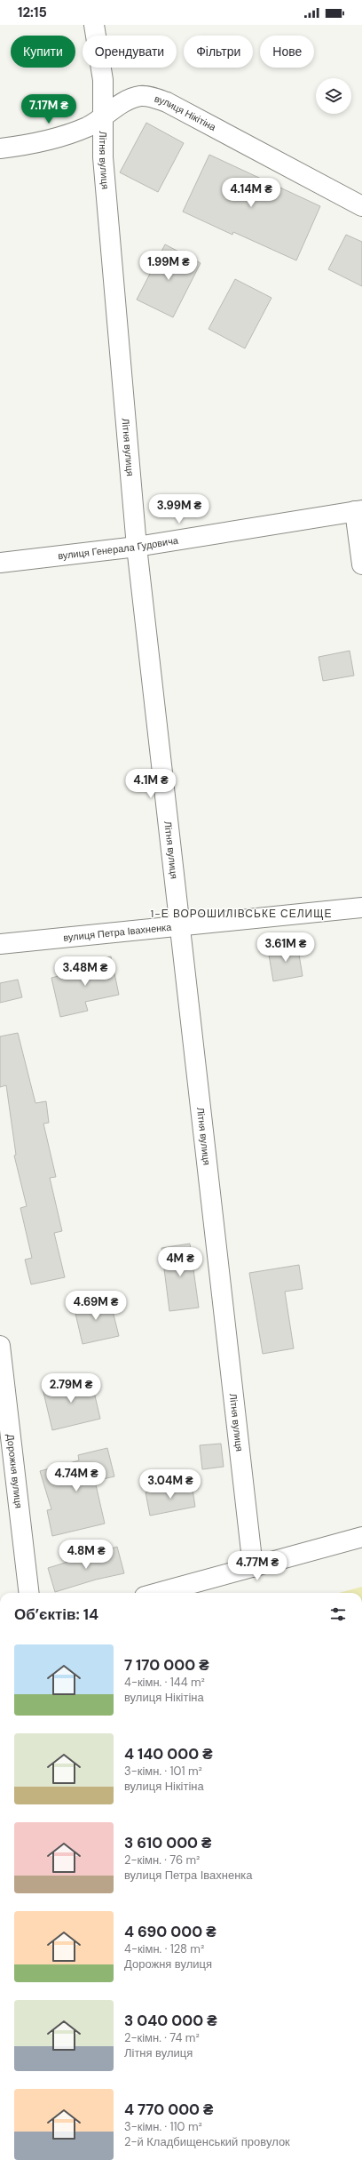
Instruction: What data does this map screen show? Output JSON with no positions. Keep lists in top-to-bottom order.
{
  "streets": {
    "street": [
      "вулиця Нікітіна",
      "Літня вулиця",
      "вулиця Генерала Гудовича",
      "вулиця Петра Івахненка",
      "Дорожня вулиця"
    ]
  },
  "crossings": [
    ["вулиця Нікітіна", "Літня вулиця"],
    ["Літня вулиця", "вулиця Генерала Гудовича"],
    ["Літня вулиця", "вулиця Петра Івахненка"]
  ],
  "districts": ["1-Е ВОРОШИЛІВСЬКЕ СЕЛИЩЕ"],
  "page": {
    "status": "12:15",
    "chip": [
      "Купити",
      "Орендувати",
      "Фільтри",
      "Нове"
    ],
    "price": [
      "7.17M ₴",
      "4.14M ₴",
      "1.99M ₴",
      "3.99M ₴",
      "4.1M ₴",
      "3.61M ₴",
      "3.48M ₴",
      "4M ₴",
      "4.69M ₴",
      "2.79M ₴",
      "4.74M ₴",
      "3.04M ₴",
      "4.8M ₴",
      "4.77M ₴"
    ],
    "heading": "Об’єктів: 14",
    "list": [
      {
        "name": "7 170 000 ₴",
        "note": "4-кімн. · 144 m² · вулиця Нікітіна"
      },
      {
        "name": "4 140 000 ₴",
        "note": "3-кімн. · 101 m² · вулиця Нікітіна"
      },
      {
        "name": "3 610 000 ₴",
        "note": "2-кімн. · 76 m² · вулиця Петра Івахненка"
      },
      {
        "name": "4 690 000 ₴",
        "note": "4-кімн. · 128 m² · Дорожня вулиця"
      },
      {
        "name": "3 040 000 ₴",
        "note": "2-кімн. · 74 m² · Літня вулиця"
      },
      {
        "name": "4 770 000 ₴",
        "note": "3-кімн. · 110 m² · 2-й Кладбищенський провулок"
      }
    ]
  }
}
